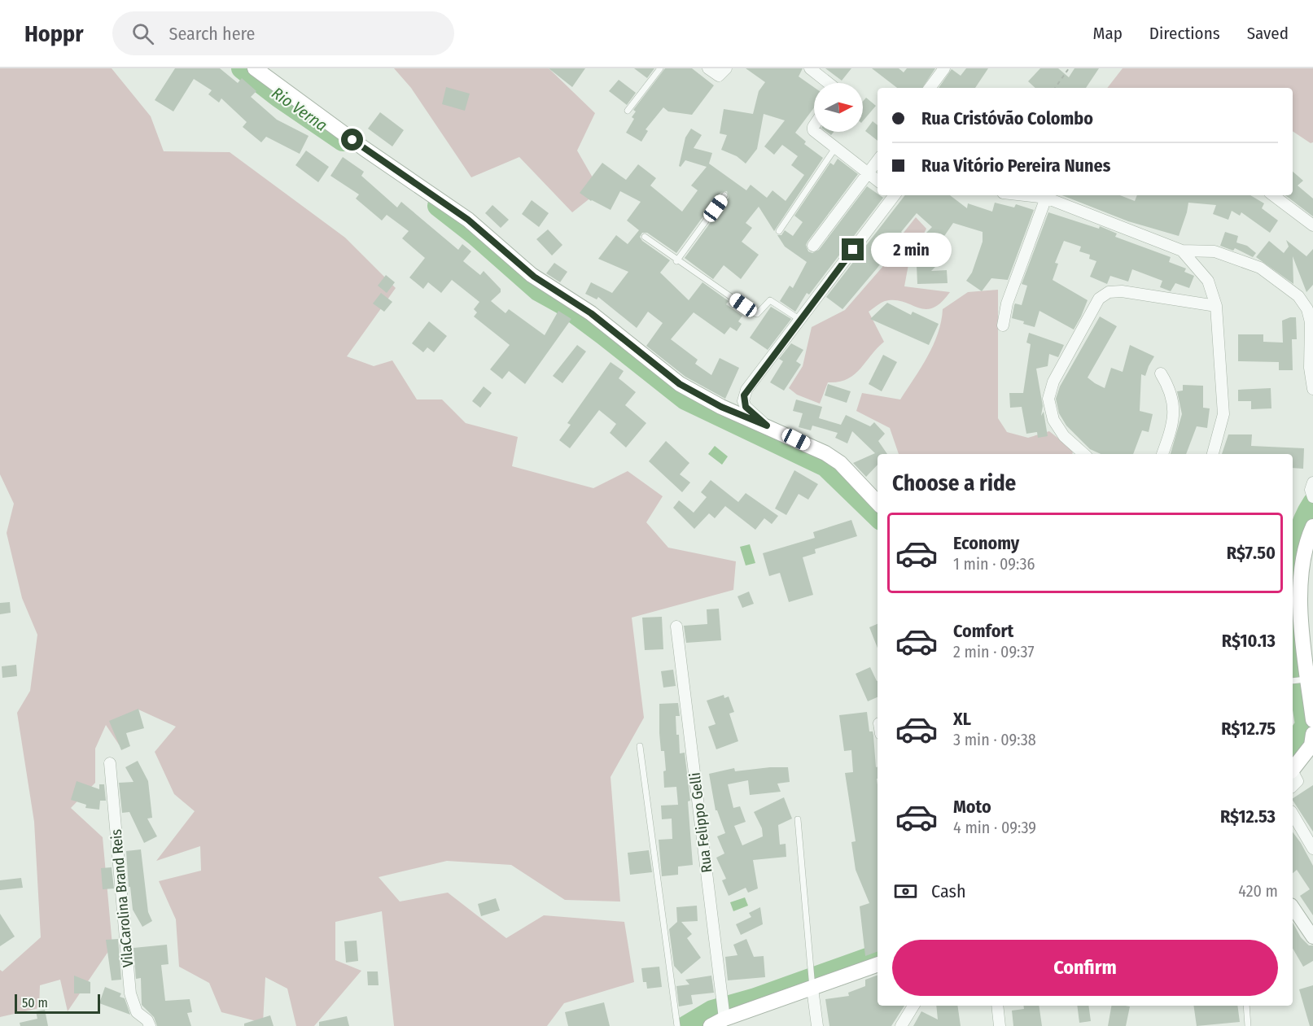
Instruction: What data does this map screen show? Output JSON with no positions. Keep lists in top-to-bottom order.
{
  "streets": {
    "street": ["Rua Felippo Gelli", "VilaCarolina Brand Reis"]
  },
  "water": ["Rio Verna"],
  "scale_bar": "50 m",
  "north": "right",
  "page": {
    "header": "Hoppr",
    "search": "Search here",
    "nav": ["Map", "Directions", "Saved"],
    "banner": ["Rua Cristóvão Colombo", "Rua Vitório Pereira Nunes"],
    "bubble": "2 min",
    "heading": "Choose a ride",
    "list": [
      {
        "name": "Economy",
        "note": "1 min · 09:36",
        "value": "R$7.50"
      },
      {
        "name": "Comfort",
        "note": "2 min · 09:37",
        "value": "R$10.13"
      },
      {
        "name": "XL",
        "note": "3 min · 09:38",
        "value": "R$12.75"
      },
      {
        "name": "Moto",
        "note": "4 min · 09:39",
        "value": "R$12.53"
      }
    ],
    "pay": ["Cash", "420 m"],
    "buttons": "Confirm",
    "scale": "50 m"
  }
}
